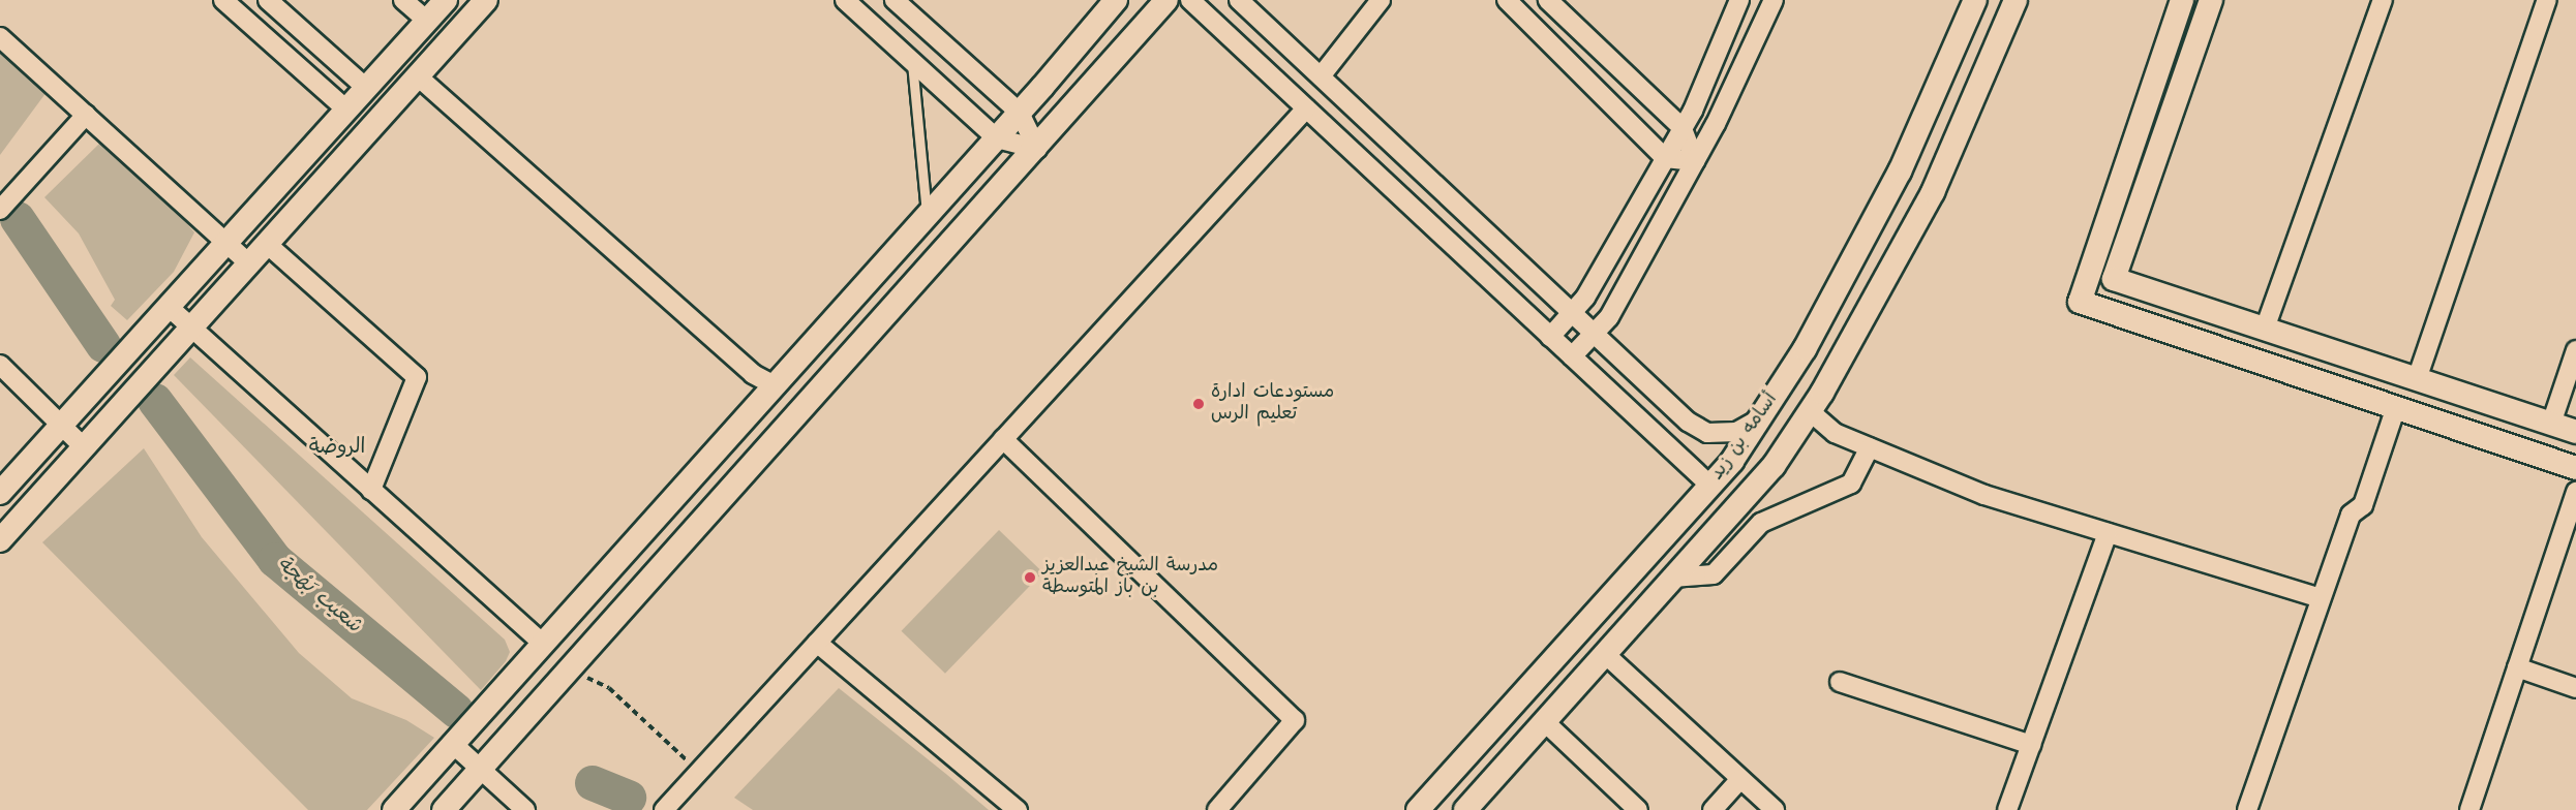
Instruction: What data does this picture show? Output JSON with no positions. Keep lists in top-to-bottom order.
{
  "streets": {
    "street": ["أسامه بن زيد"]
  },
  "districts": ["الروضة"],
  "water": ["شعيب بَهْجة"],
  "places": ["مستودعات ادارة تعليم الرس", "مدرسة الشيخ عبدالعزيز بن باز المتوسطة"]
}
